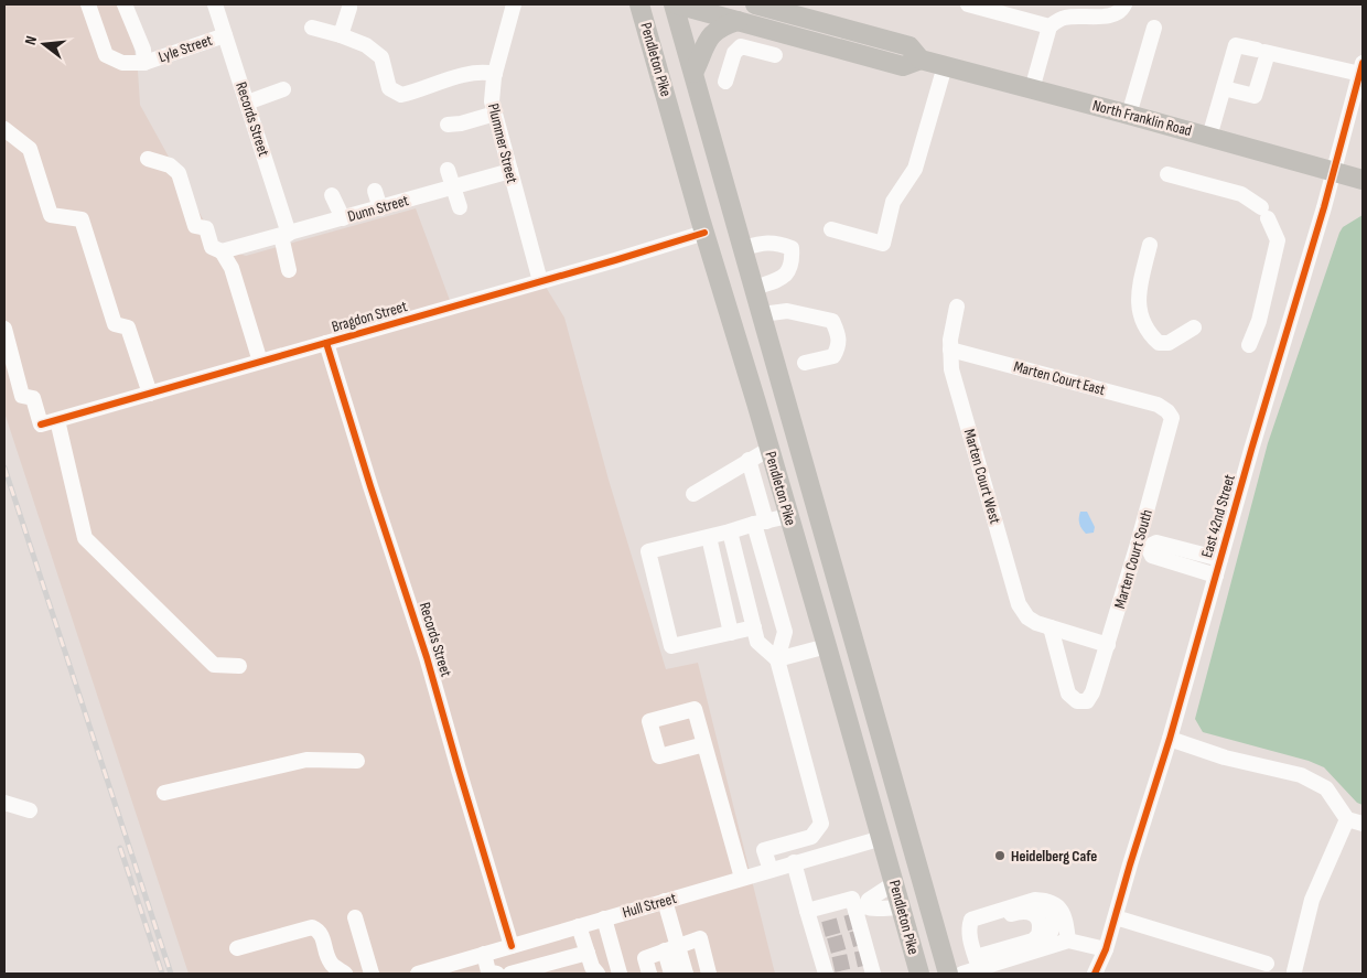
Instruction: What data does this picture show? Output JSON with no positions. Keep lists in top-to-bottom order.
{
  "streets": {
    "main road": ["Pendleton Pike", "North Franklin Road"],
    "street": [
      "Lyle Street",
      "Records Street",
      "Plummer Street",
      "Dunn Street",
      "Bragdon Street",
      "Marten Court East",
      "Marten Court West",
      "East 42nd Street",
      "Marten Court South",
      "Hull Street"
    ]
  },
  "crossings": [
    ["Lyle Street", "Records Street"],
    ["Pendleton Pike", "North Franklin Road"],
    ["Pendleton Pike", "Bragdon Street"],
    ["Pendleton Pike", "Hull Street"],
    ["North Franklin Road", "East 42nd Street"],
    ["Records Street", "Dunn Street"],
    ["Records Street", "Bragdon Street"],
    ["Records Street", "Hull Street"],
    ["Plummer Street", "Dunn Street"],
    ["Plummer Street", "Bragdon Street"],
    ["Marten Court East", "Marten Court West"],
    ["Marten Court East", "Marten Court South"],
    ["Marten Court West", "Marten Court South"],
    ["East 42nd Street", "Marten Court South"]
  ],
  "places": ["Heidelberg Cafe"],
  "north": "left"
}
